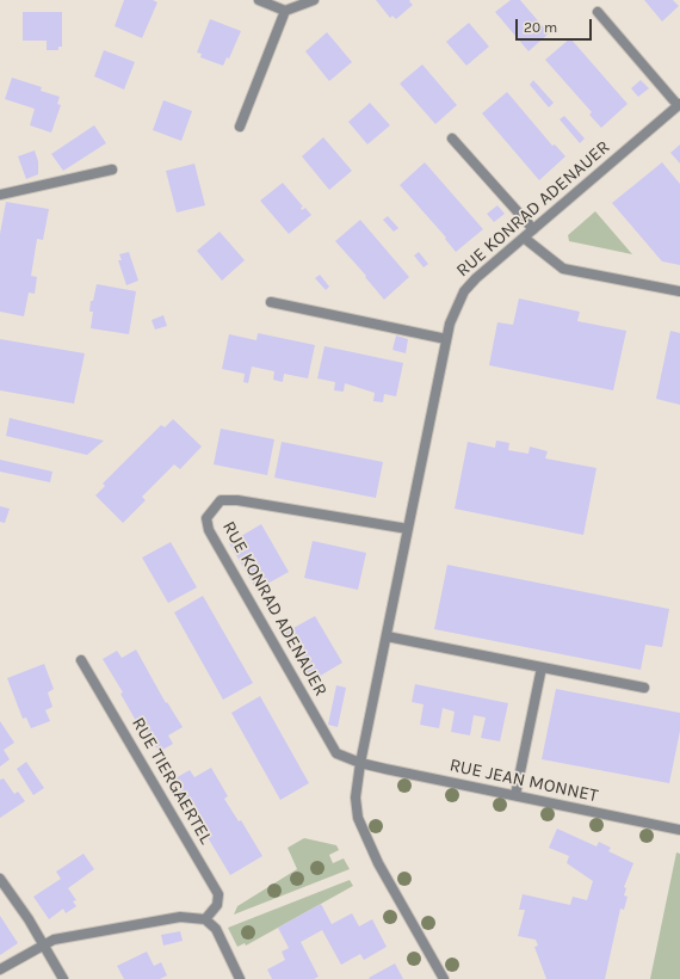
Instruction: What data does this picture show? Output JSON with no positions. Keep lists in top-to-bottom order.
{
  "streets": {
    "street": ["RUE KONRAD ADENAUER", "RUE TIERGAERTEL", "RUE JEAN MONNET"]
  },
  "crossings": [
    ["RUE KONRAD ADENAUER", "RUE JEAN MONNET"]
  ],
  "scale_bar": "20 m"
}
